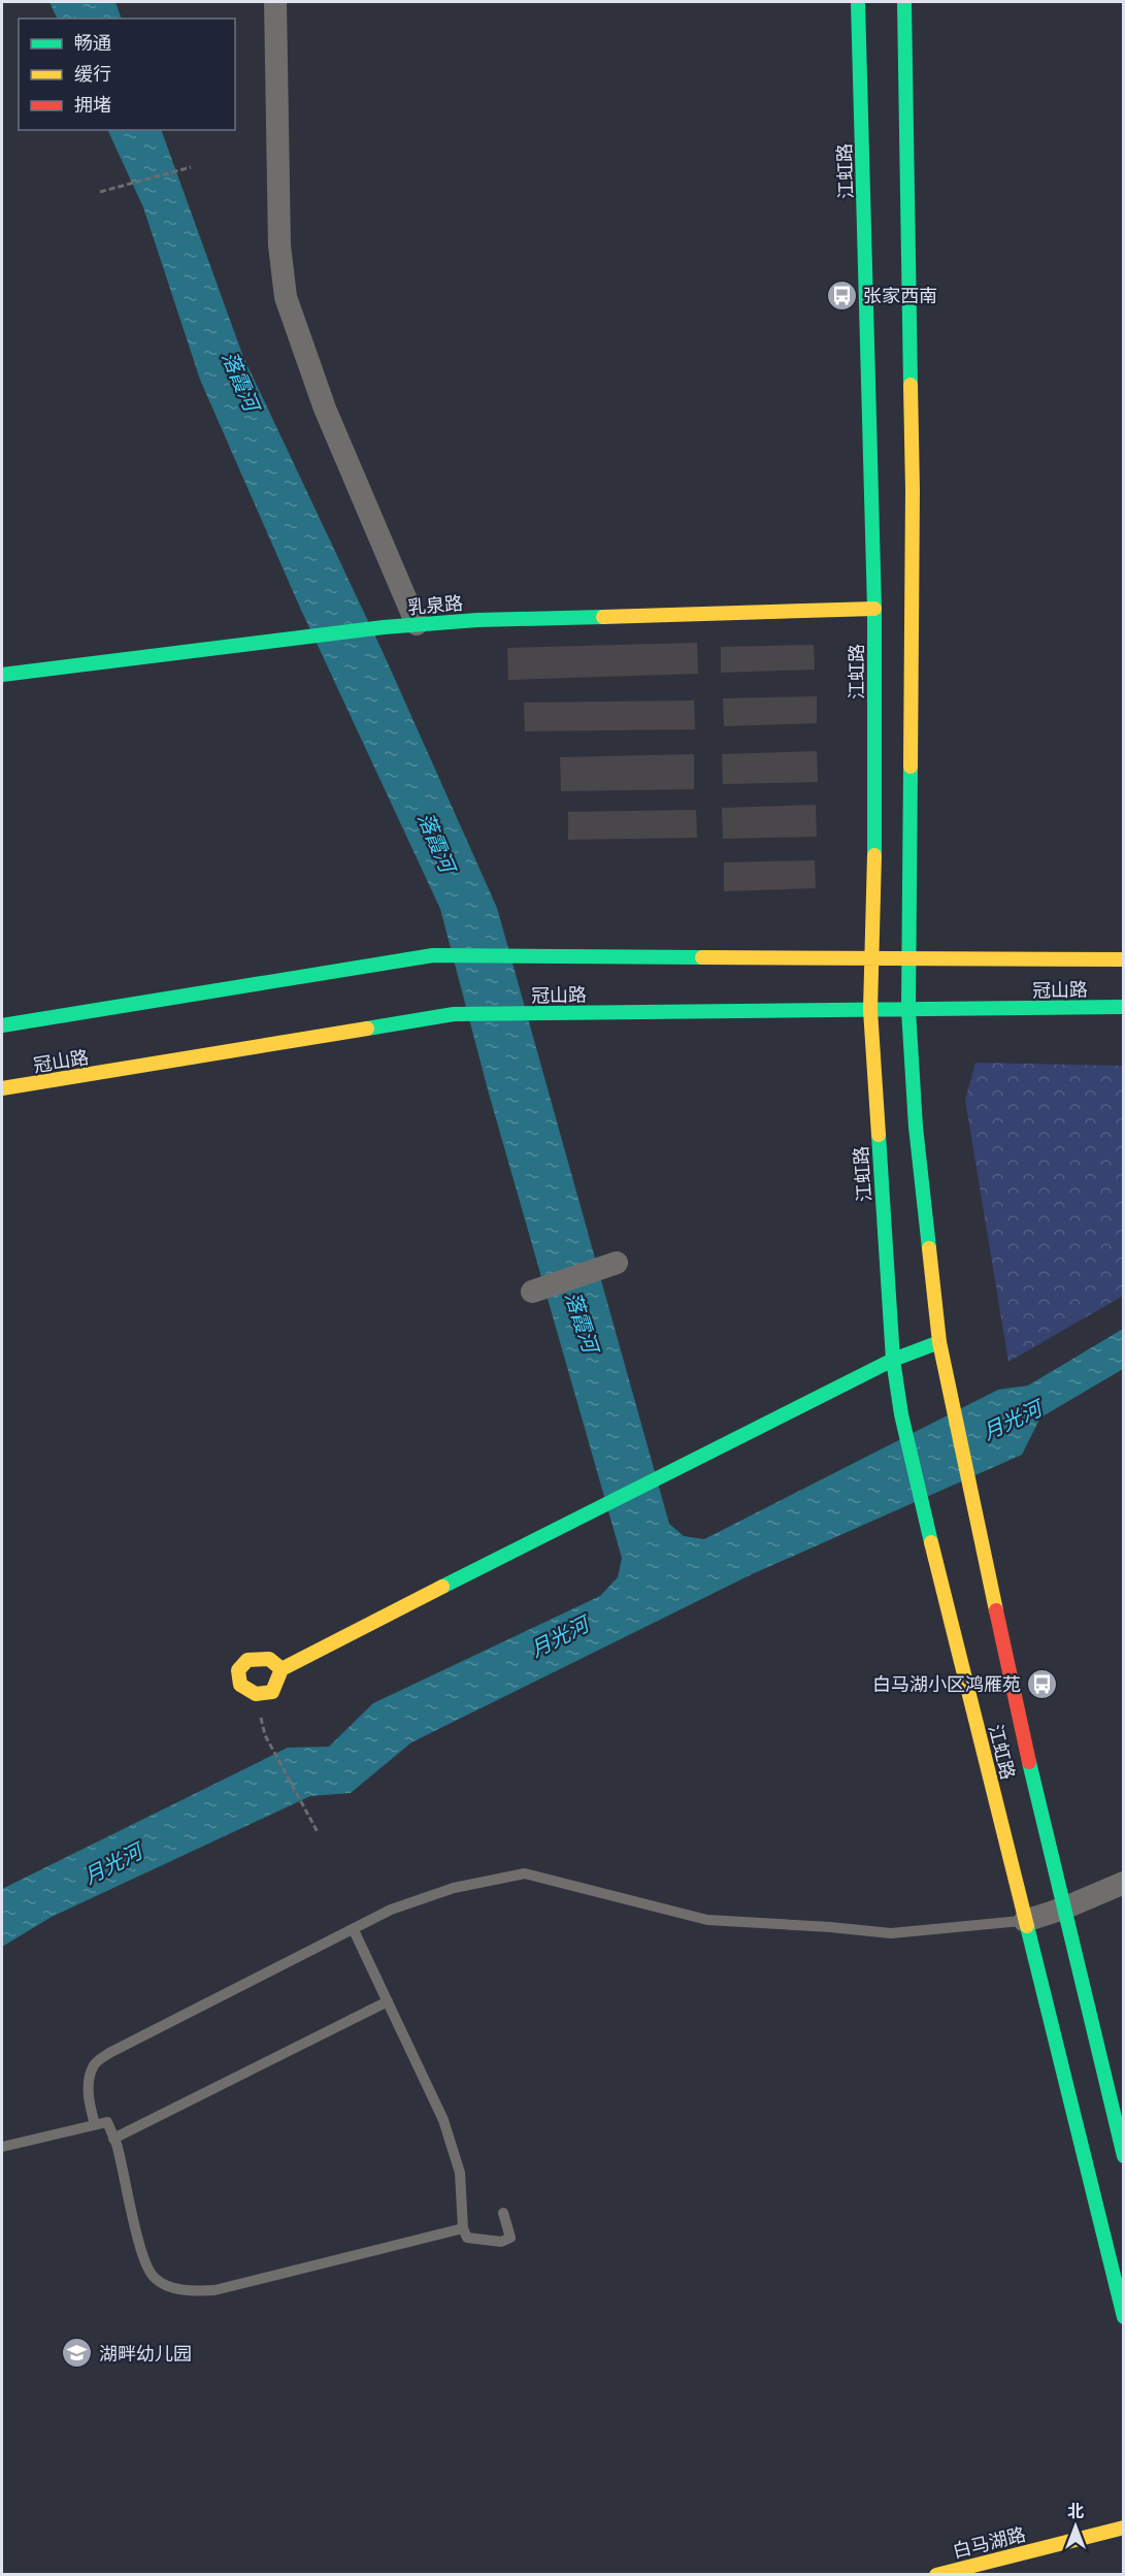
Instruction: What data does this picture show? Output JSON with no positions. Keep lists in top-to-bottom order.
{
  "streets": {
    "main road": [
      "江虹路",
      "乳泉路",
      "冠山路",
      "白马湖路"
    ]
  },
  "crossings": [
    ["江虹路", "乳泉路"],
    ["江虹路", "冠山路"]
  ],
  "water": ["落霞河", "月光河"],
  "places": {
    "bus stop": ["张家西南", "白马湖小区鸿雁苑"],
    "school or university": ["湖畔幼儿园"]
  },
  "legend": ["畅通", "缓行", "拥堵"],
  "north": "top"
}
